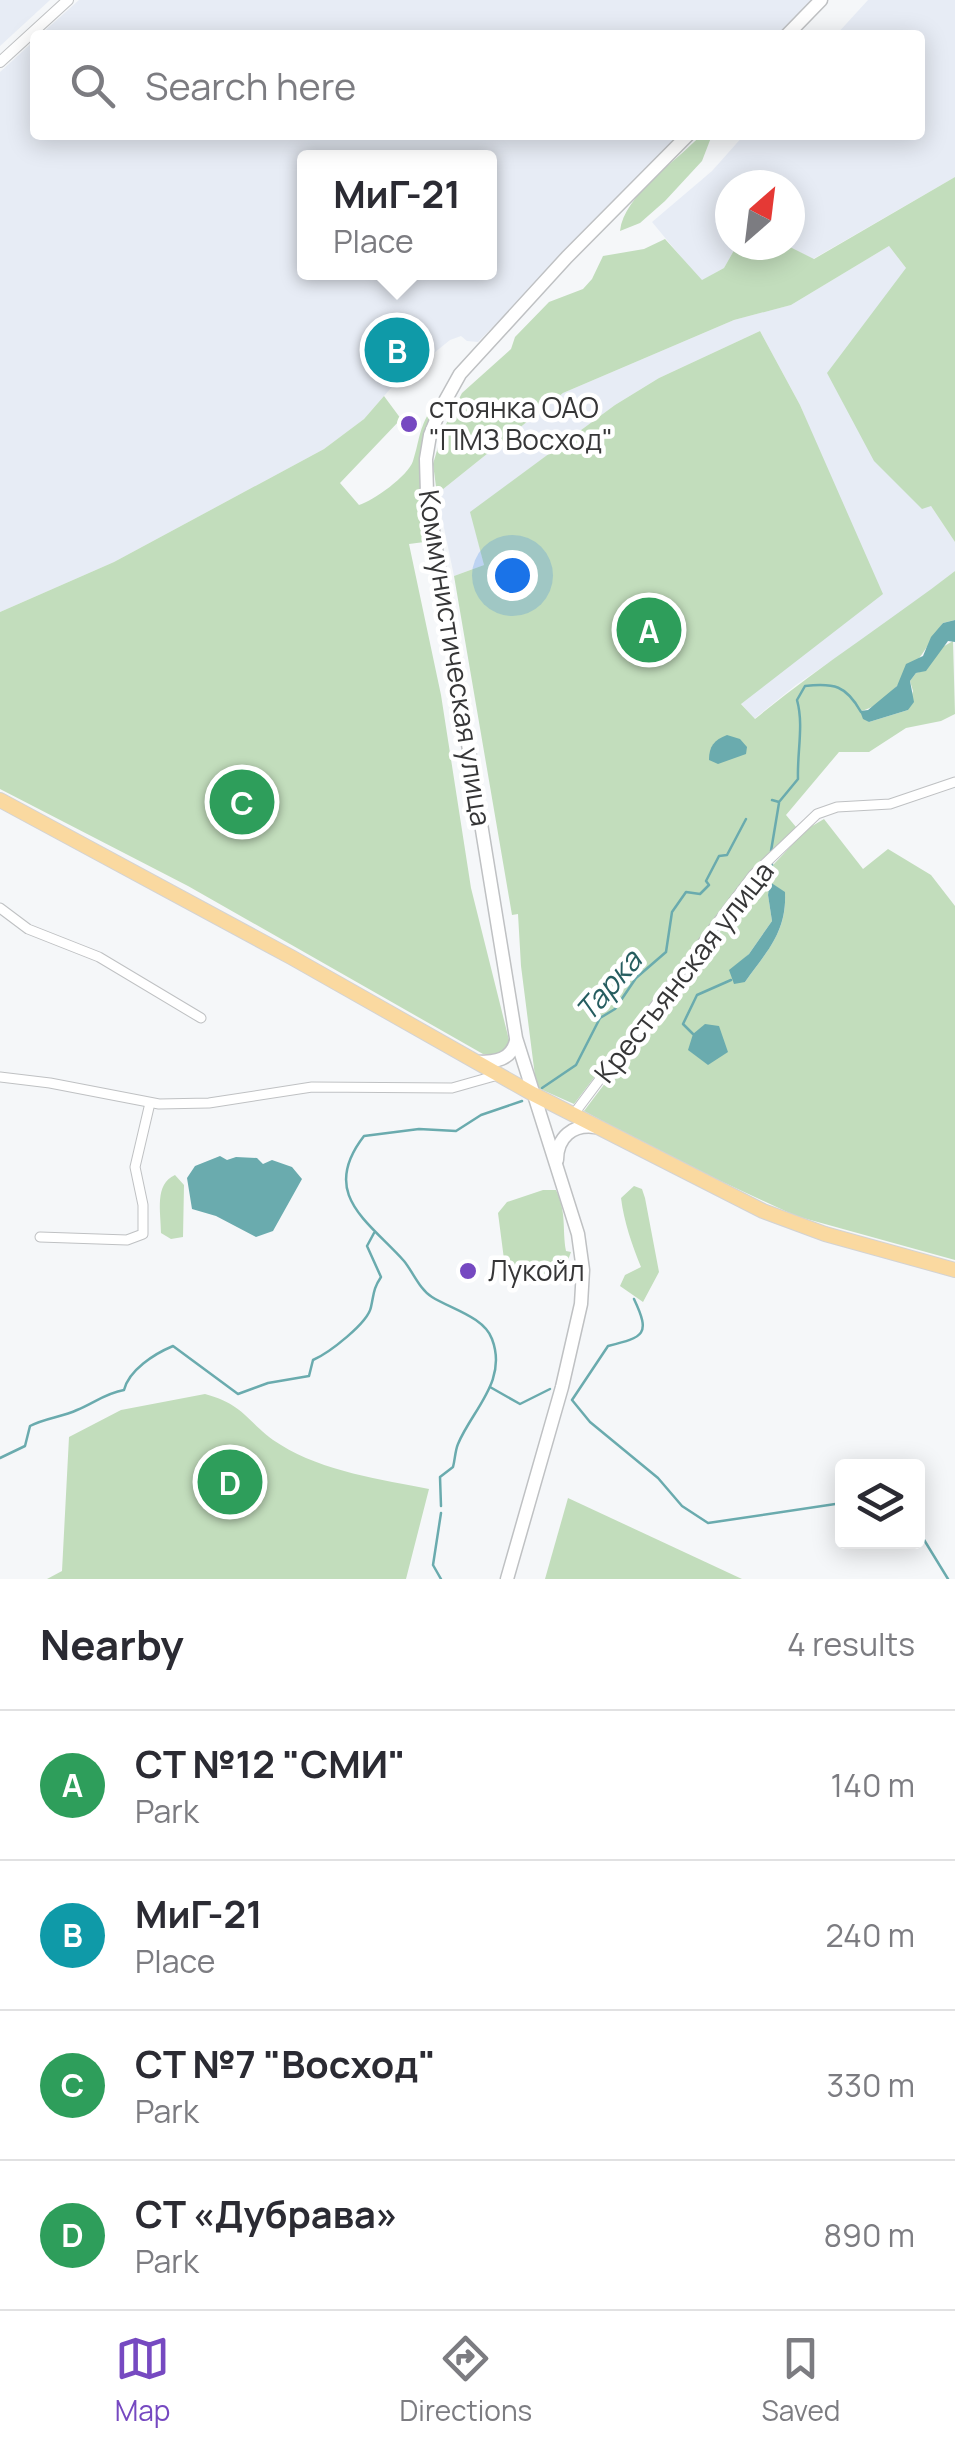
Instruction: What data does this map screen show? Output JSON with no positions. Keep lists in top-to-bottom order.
{
  "streets": {
    "main road": ["Коммунистическая улица"],
    "street": ["Крестьянская улица"]
  },
  "water": ["Тарка"],
  "places": ["стоянка ОАО \"ПМЗ Восход\"", "Лукойл"],
  "north": "top right",
  "page": {
    "search": "Search here",
    "popup": ["МиГ-21", "Place"],
    "pins": [
      "B",
      "A",
      "C",
      "D"
    ],
    "heading": ["Nearby", "4 results"],
    "list": [
      {
        "mark": "A",
        "name": "СТ №12 \"СМИ\"",
        "note": "Park",
        "value": "140 m"
      },
      {
        "mark": "B",
        "name": "МиГ-21",
        "note": "Place",
        "value": "240 m"
      },
      {
        "mark": "C",
        "name": "СТ №7 \"Восход\"",
        "note": "Park",
        "value": "330 m"
      },
      {
        "mark": "D",
        "name": "СТ «Дубрава»",
        "note": "Park",
        "value": "890 m"
      }
    ],
    "nav": ["Map", "Directions", "Saved"]
  }
}
